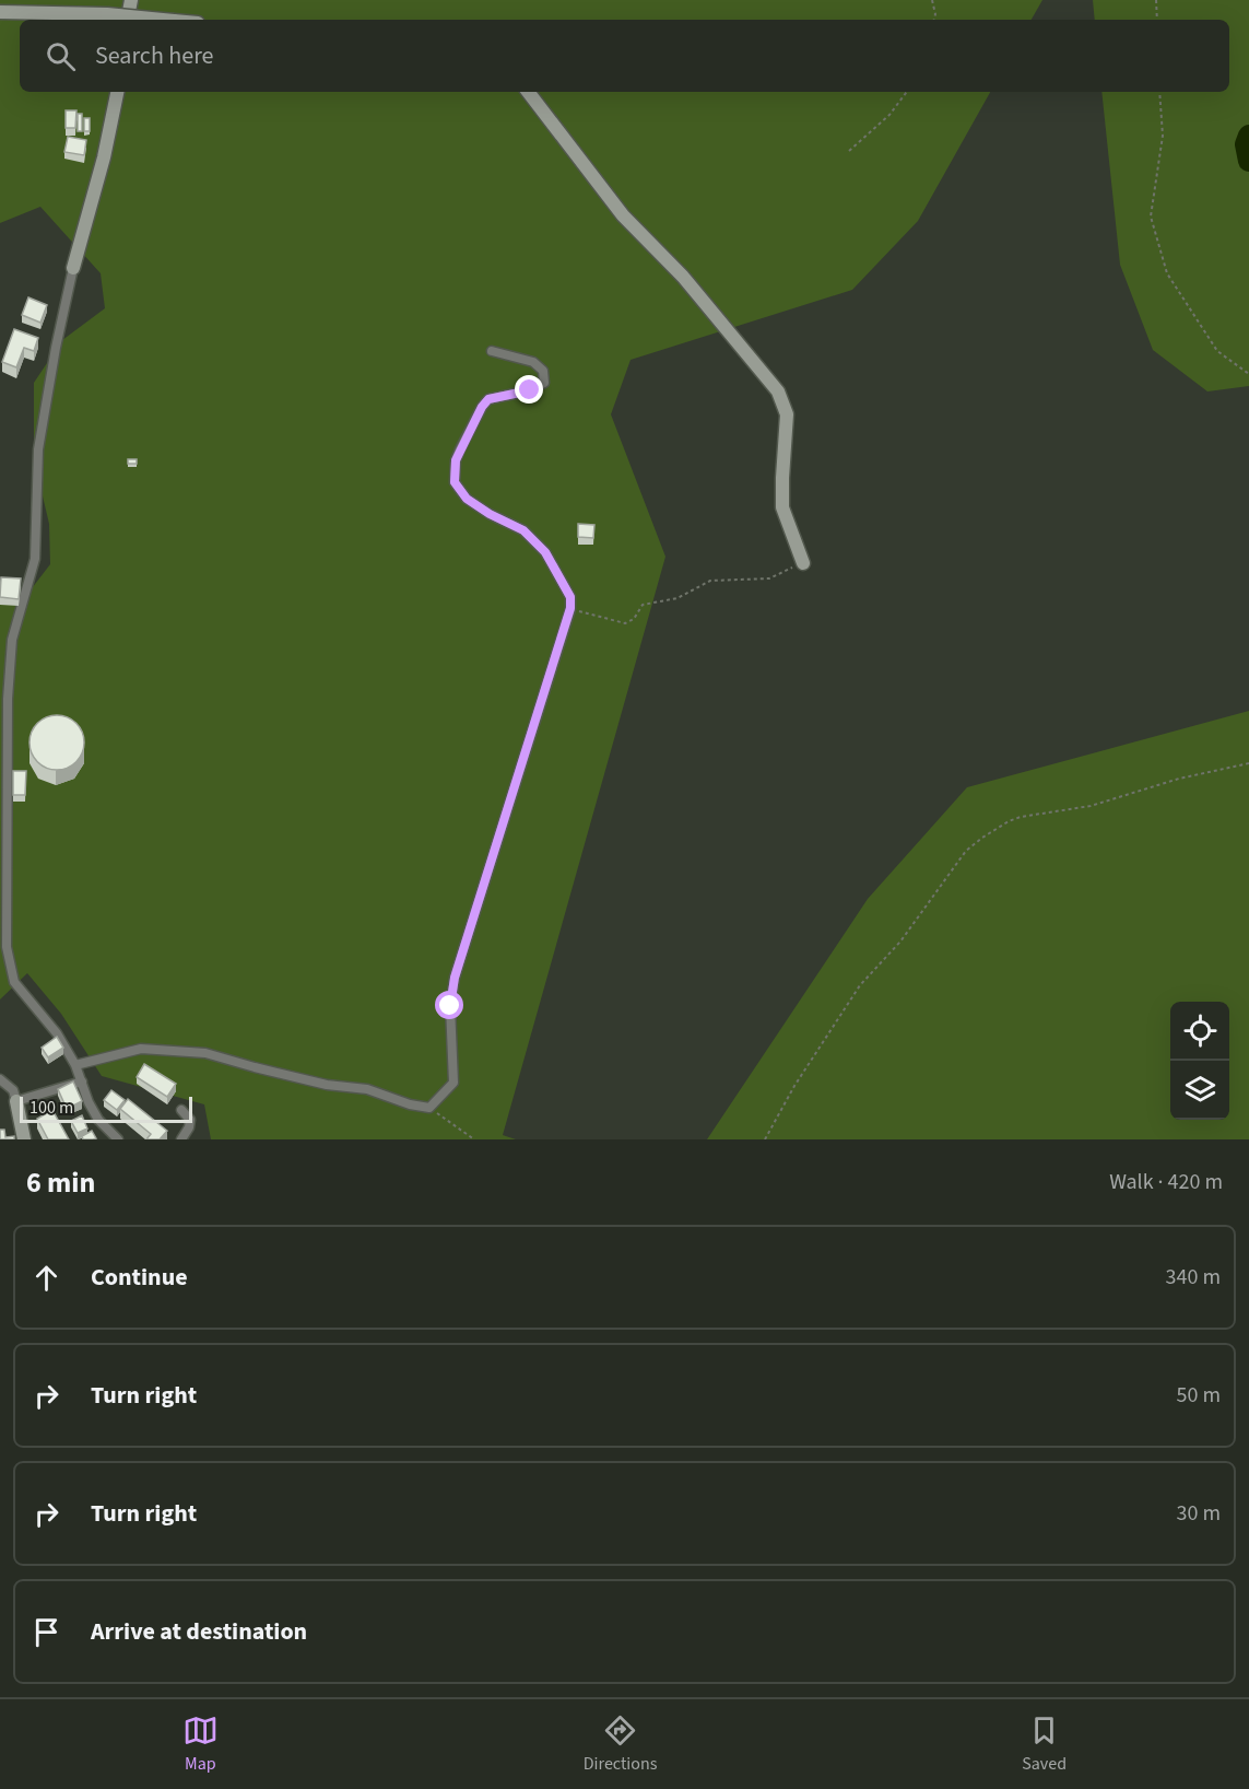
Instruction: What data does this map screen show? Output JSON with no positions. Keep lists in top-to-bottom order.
{
  "scale_bar": "100 m",
  "page": {
    "search": "Search here",
    "scale": "100 m",
    "heading": ["6 min", "Walk · 420 m"],
    "list": [
      ["Continue", "340 m"],
      ["Turn right", "50 m"],
      ["Turn right", "30 m"],
      "Arrive at destination"
    ],
    "nav": ["Map", "Directions", "Saved"]
  }
}
